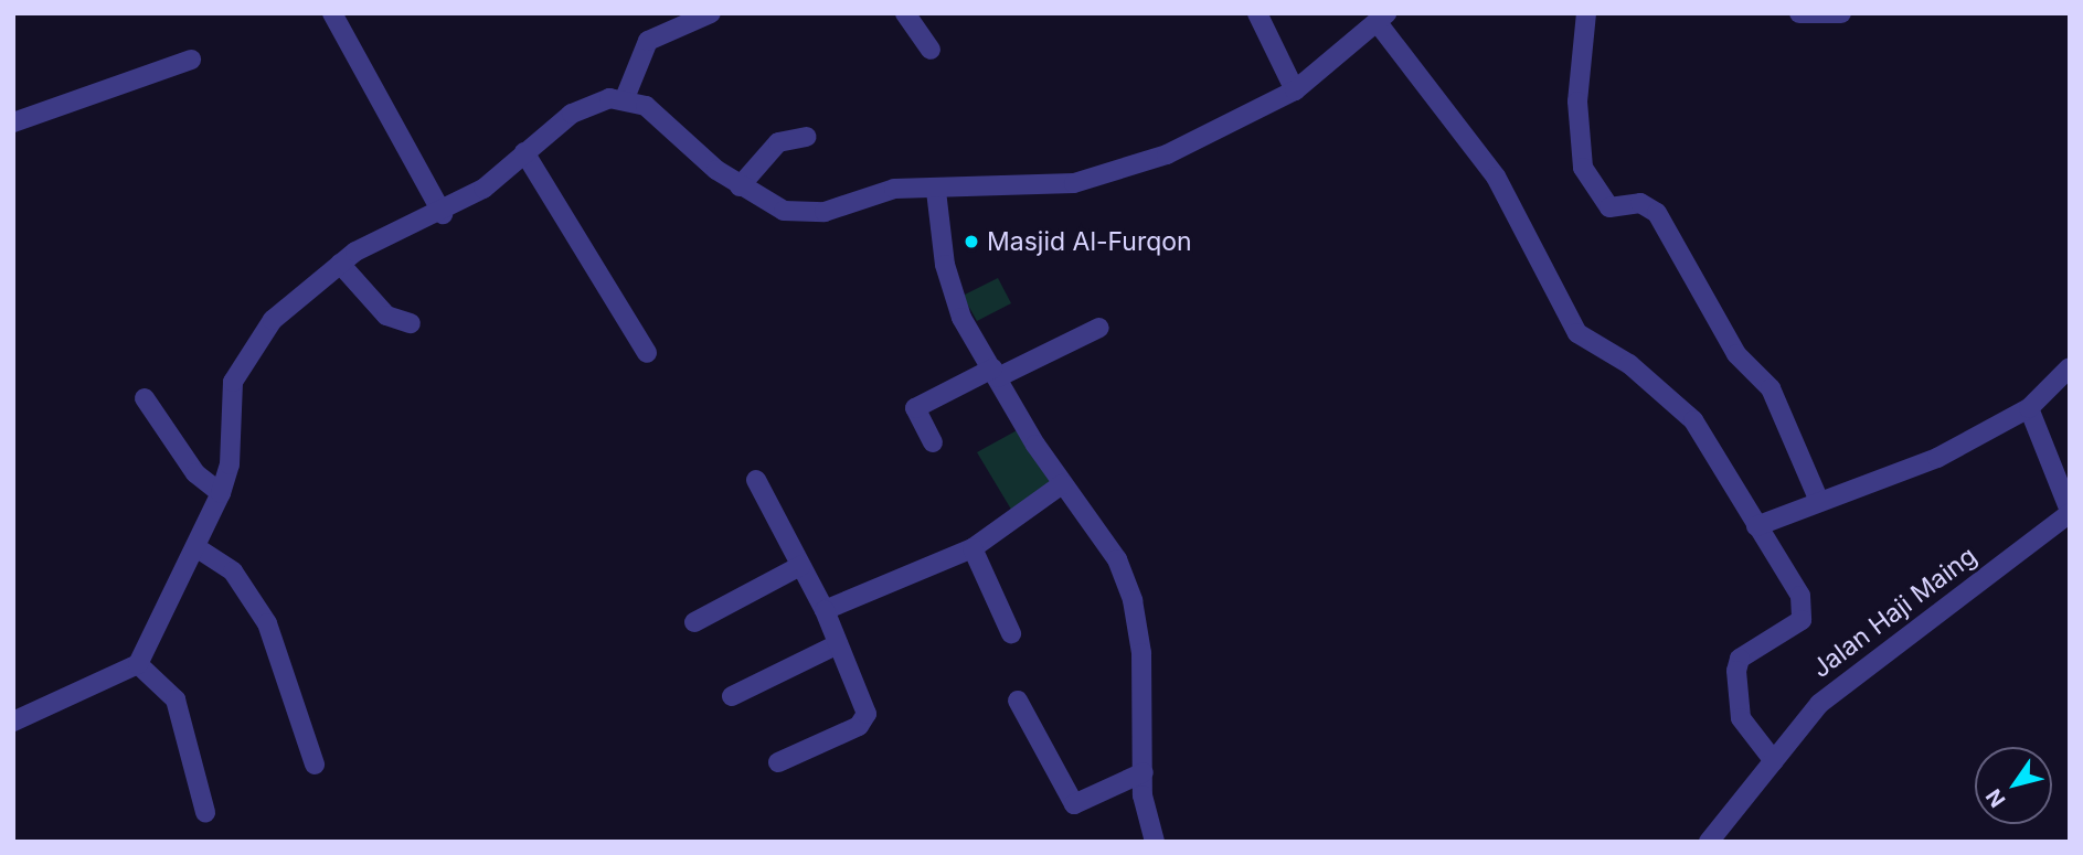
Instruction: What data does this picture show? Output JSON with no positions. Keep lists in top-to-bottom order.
{
  "streets": {
    "street": ["Jalan Haji Maing"]
  },
  "places": ["Masjid Al-Furqon"],
  "north": "bottom left"
}
